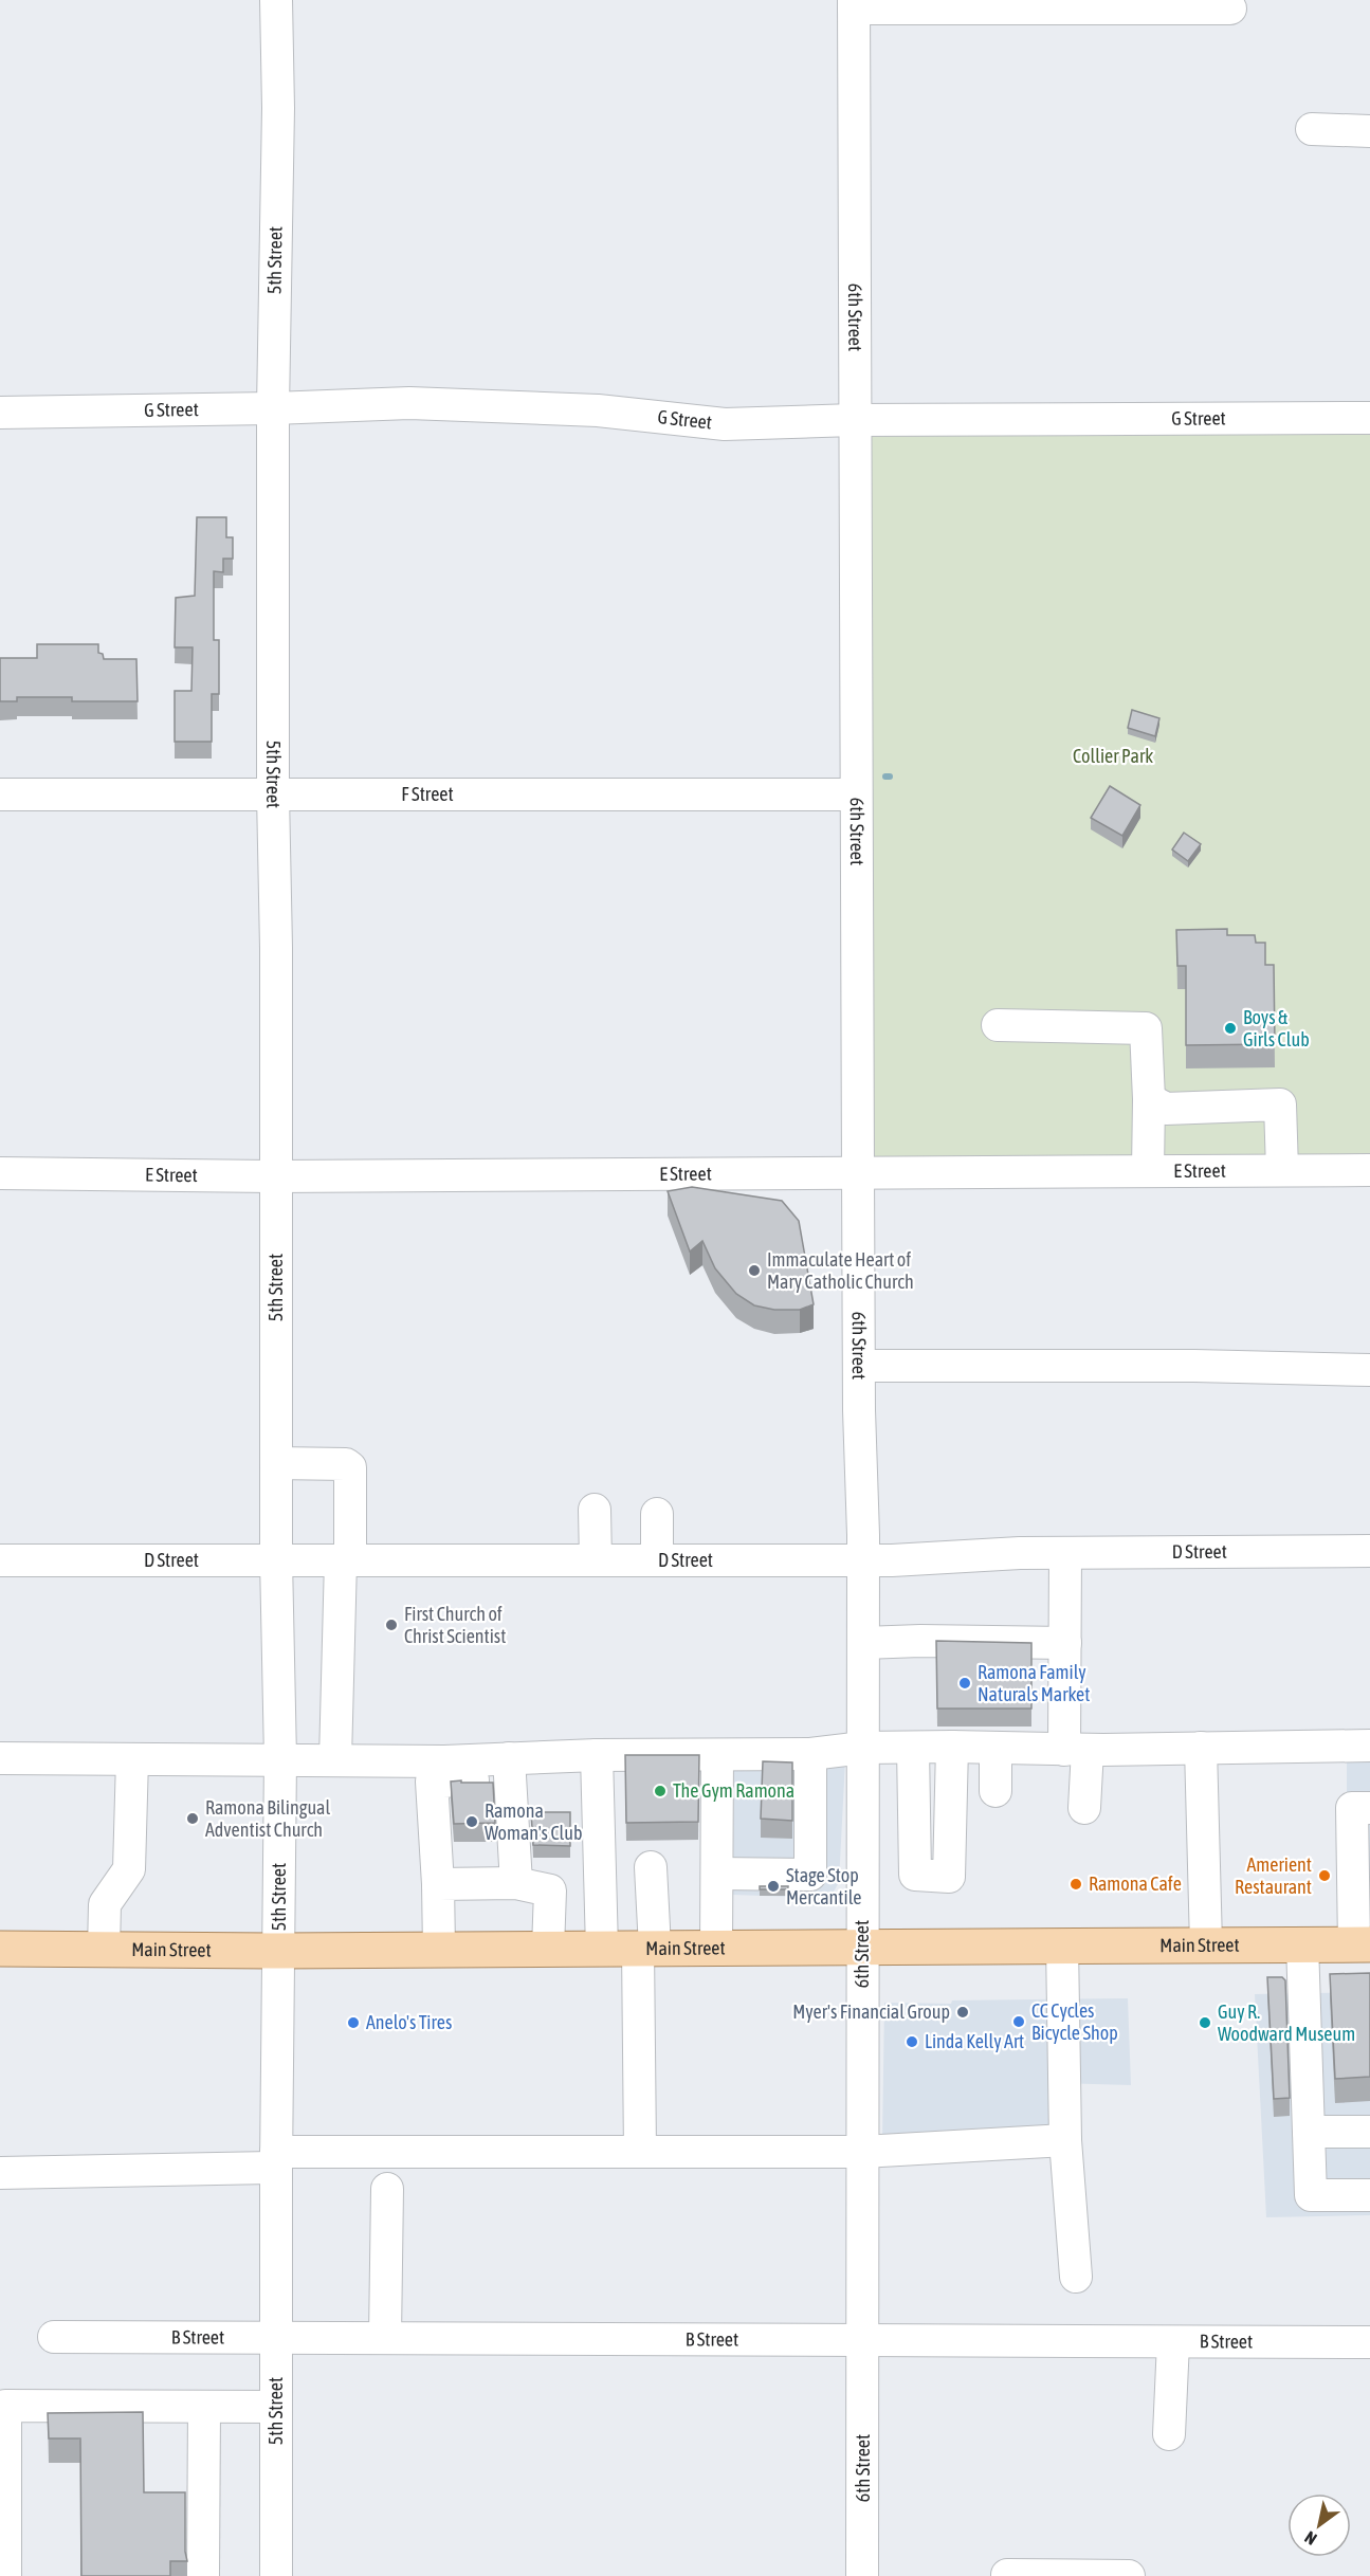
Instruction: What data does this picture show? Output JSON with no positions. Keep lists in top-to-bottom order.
{
  "streets": {
    "main road": ["Main Street"],
    "street": [
      "5th Street",
      "6th Street",
      "G Street",
      "F Street",
      "E Street",
      "D Street",
      "B Street"
    ]
  },
  "crossings": [
    ["5th Street", "G Street"],
    ["5th Street", "F Street"],
    ["5th Street", "E Street"],
    ["5th Street", "D Street"],
    ["5th Street", "Main Street"],
    ["5th Street", "B Street"],
    ["6th Street", "G Street"],
    ["6th Street", "F Street"],
    ["6th Street", "E Street"],
    ["6th Street", "D Street"],
    ["6th Street", "Main Street"],
    ["6th Street", "B Street"]
  ],
  "parks": ["Collier Park"],
  "places": [
    "Boys & Girls Club",
    "Immaculate Heart of Mary Catholic Church",
    "First Church of Christ Scientist",
    "Ramona Family Naturals Market",
    "The Gym Ramona",
    "Ramona Bilingual Adventist Church",
    "Ramona Woman's Club",
    "Amerient Restaurant",
    "Ramona Cafe",
    "Stage Stop Mercantile",
    "Myer's Financial Group",
    "CC Cycles Bicycle Shop",
    "Anelo's Tires",
    "Guy R. Woodward Museum",
    "Linda Kelly Art"
  ],
  "north": "bottom left"
}
